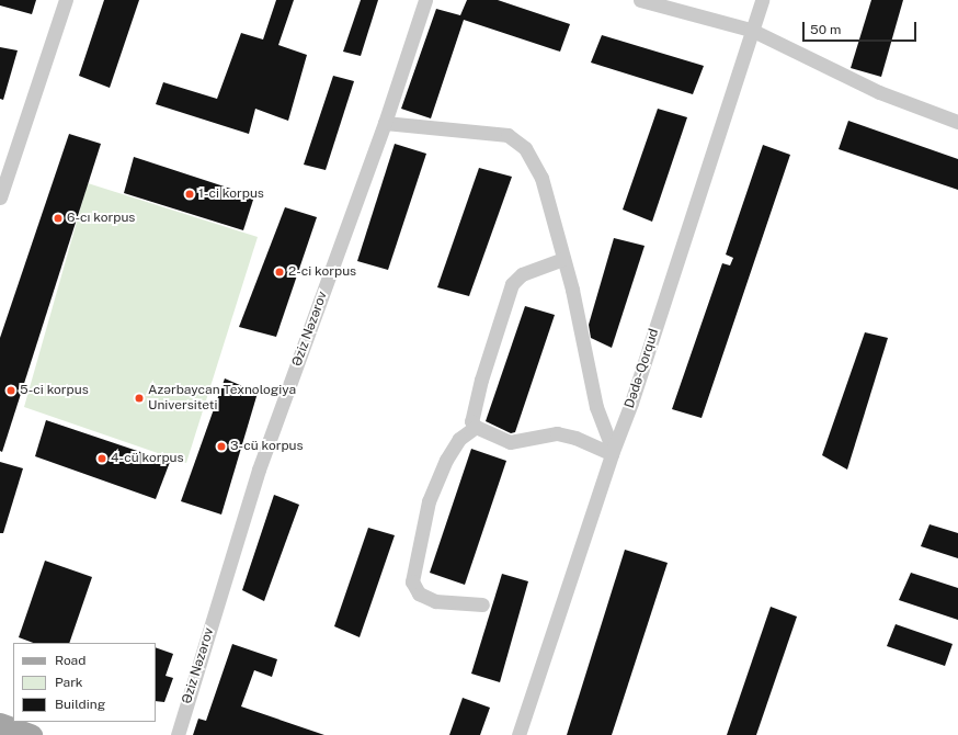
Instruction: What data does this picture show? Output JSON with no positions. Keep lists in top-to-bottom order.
{
  "streets": {
    "street": ["Əziz Nəzərov", "Dədə-Qorqud"]
  },
  "places": [
    "1-ci korpus",
    "6-cı korpus",
    "2-ci korpus",
    "5-ci korpus",
    "Azərbaycan Texnologiya Universiteti",
    "3-cü korpus",
    "4-cü korpus"
  ],
  "legend": ["Road", "Park", "Building"],
  "scale_bar": "50 m"
}
